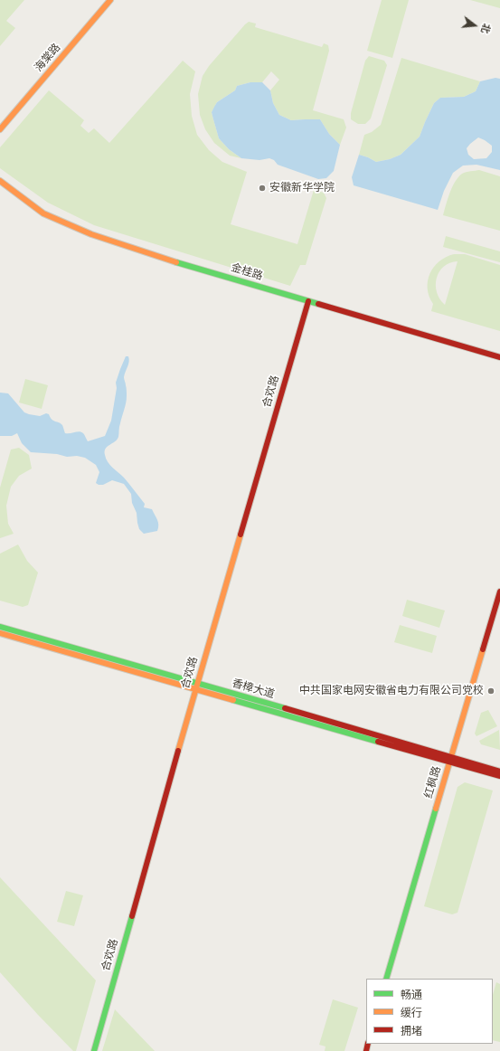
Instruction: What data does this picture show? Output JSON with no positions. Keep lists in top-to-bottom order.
{
  "streets": {
    "street": [
      "海棠路",
      "金桂路",
      "合欢路",
      "香樟大道",
      "红枫路"
    ]
  },
  "crossings": [
    ["金桂路", "合欢路"],
    ["合欢路", "香樟大道"],
    ["香樟大道", "红枫路"]
  ],
  "places": ["安徽新华学院", "中共国家电网安徽省电力有限公司党校"],
  "legend": ["畅通", "缓行", "拥堵"],
  "north": "right"
}
